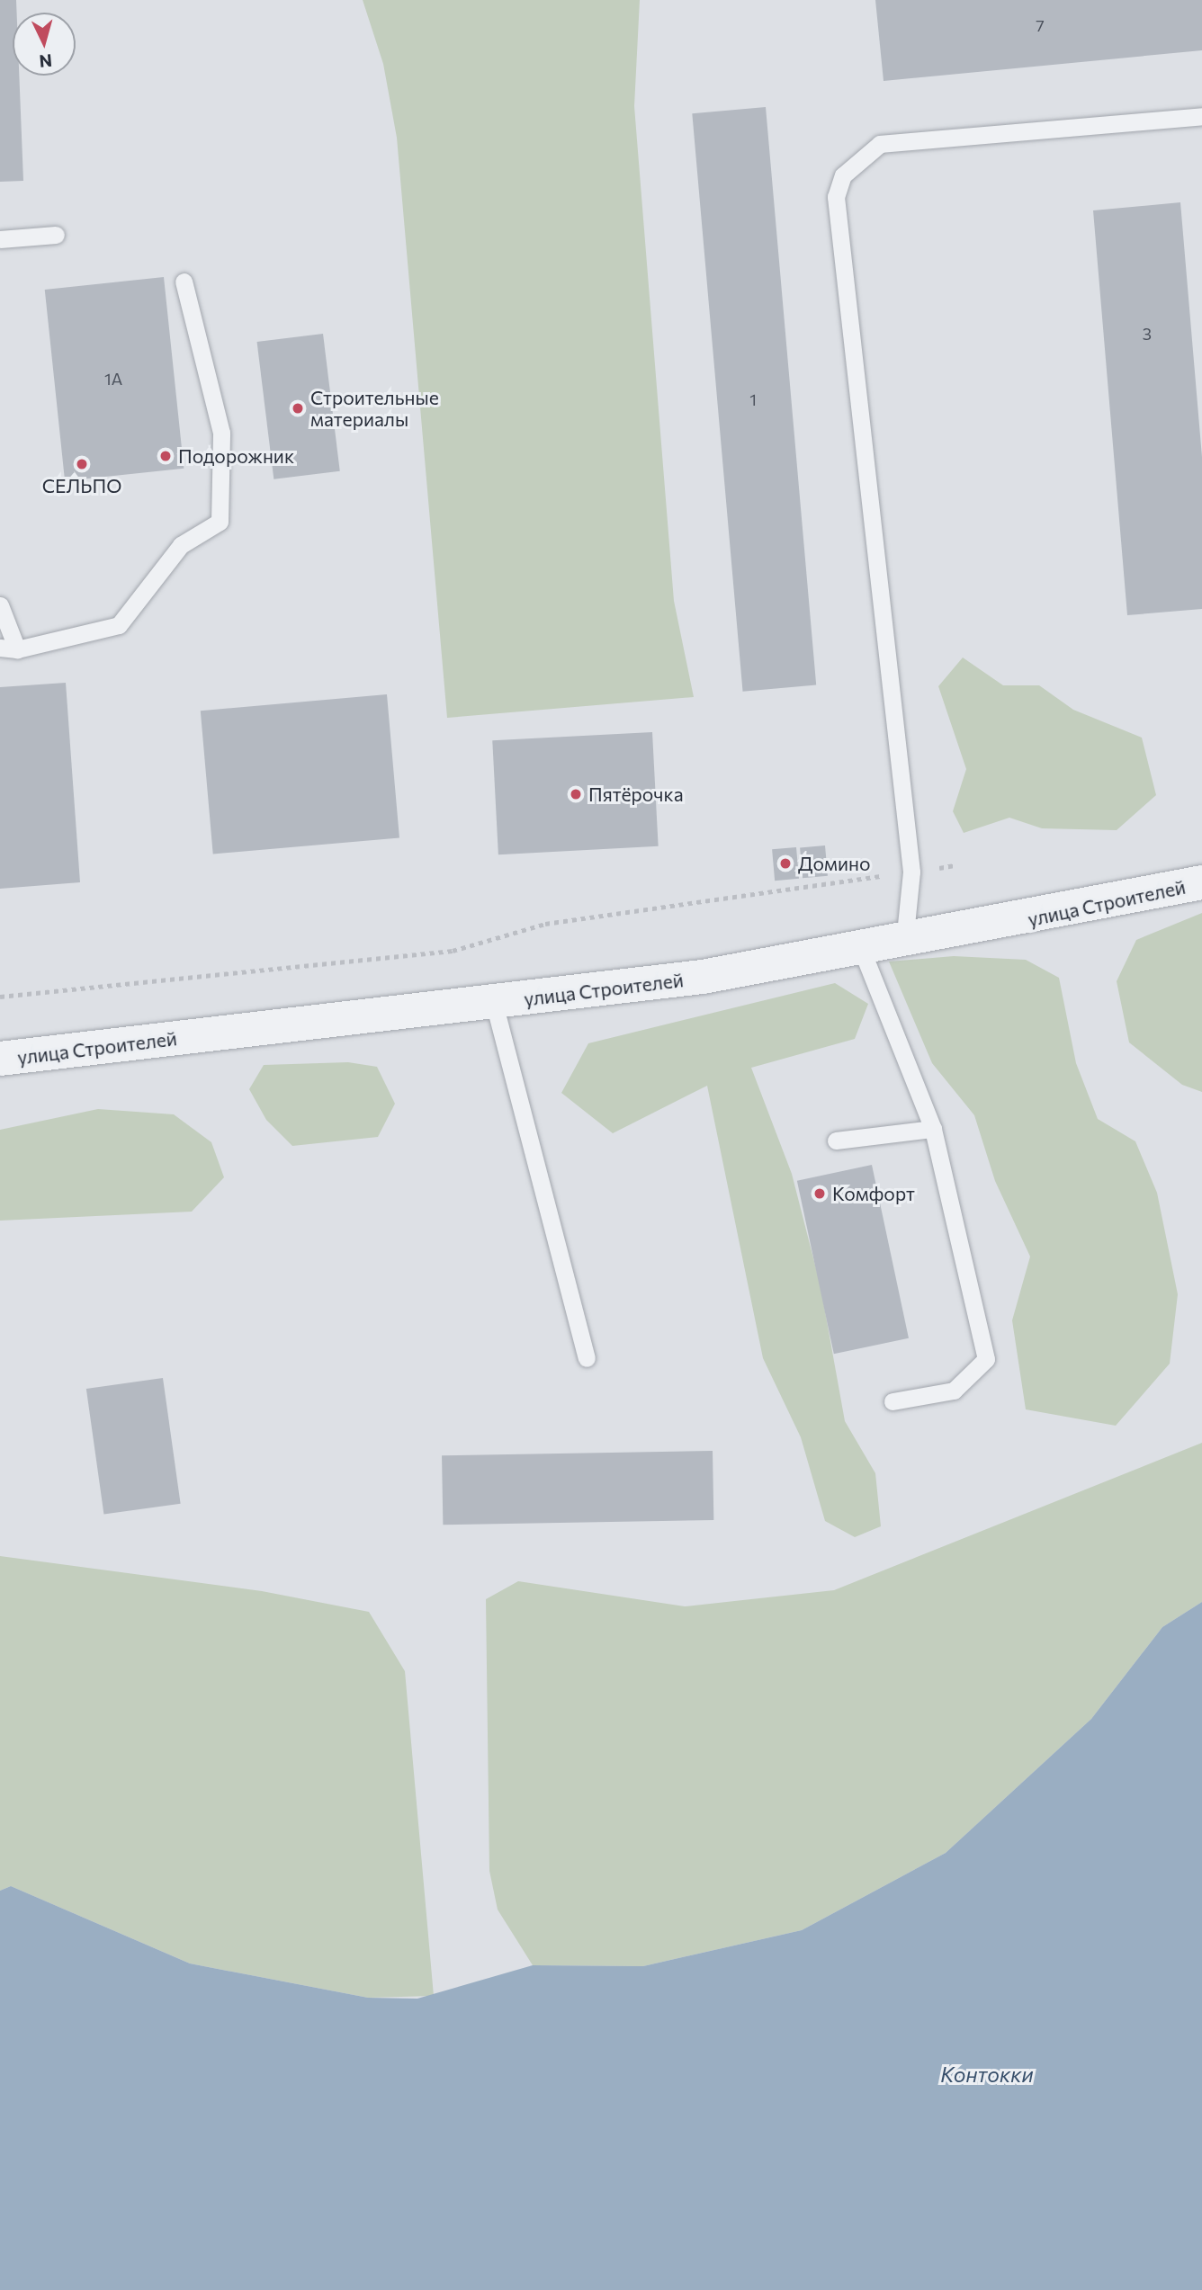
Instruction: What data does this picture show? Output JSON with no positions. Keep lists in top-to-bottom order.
{
  "streets": {
    "street": ["улица Строителей"]
  },
  "water": ["Контокки"],
  "places": [
    "Строительные материалы",
    "Подорожник",
    "СЕЛЬПО",
    "Пятёрочка",
    "Домино",
    "Комфорт"
  ],
  "house_numbers": [
    "7",
    "3",
    "1А",
    "1"
  ],
  "north": "bottom"
}
